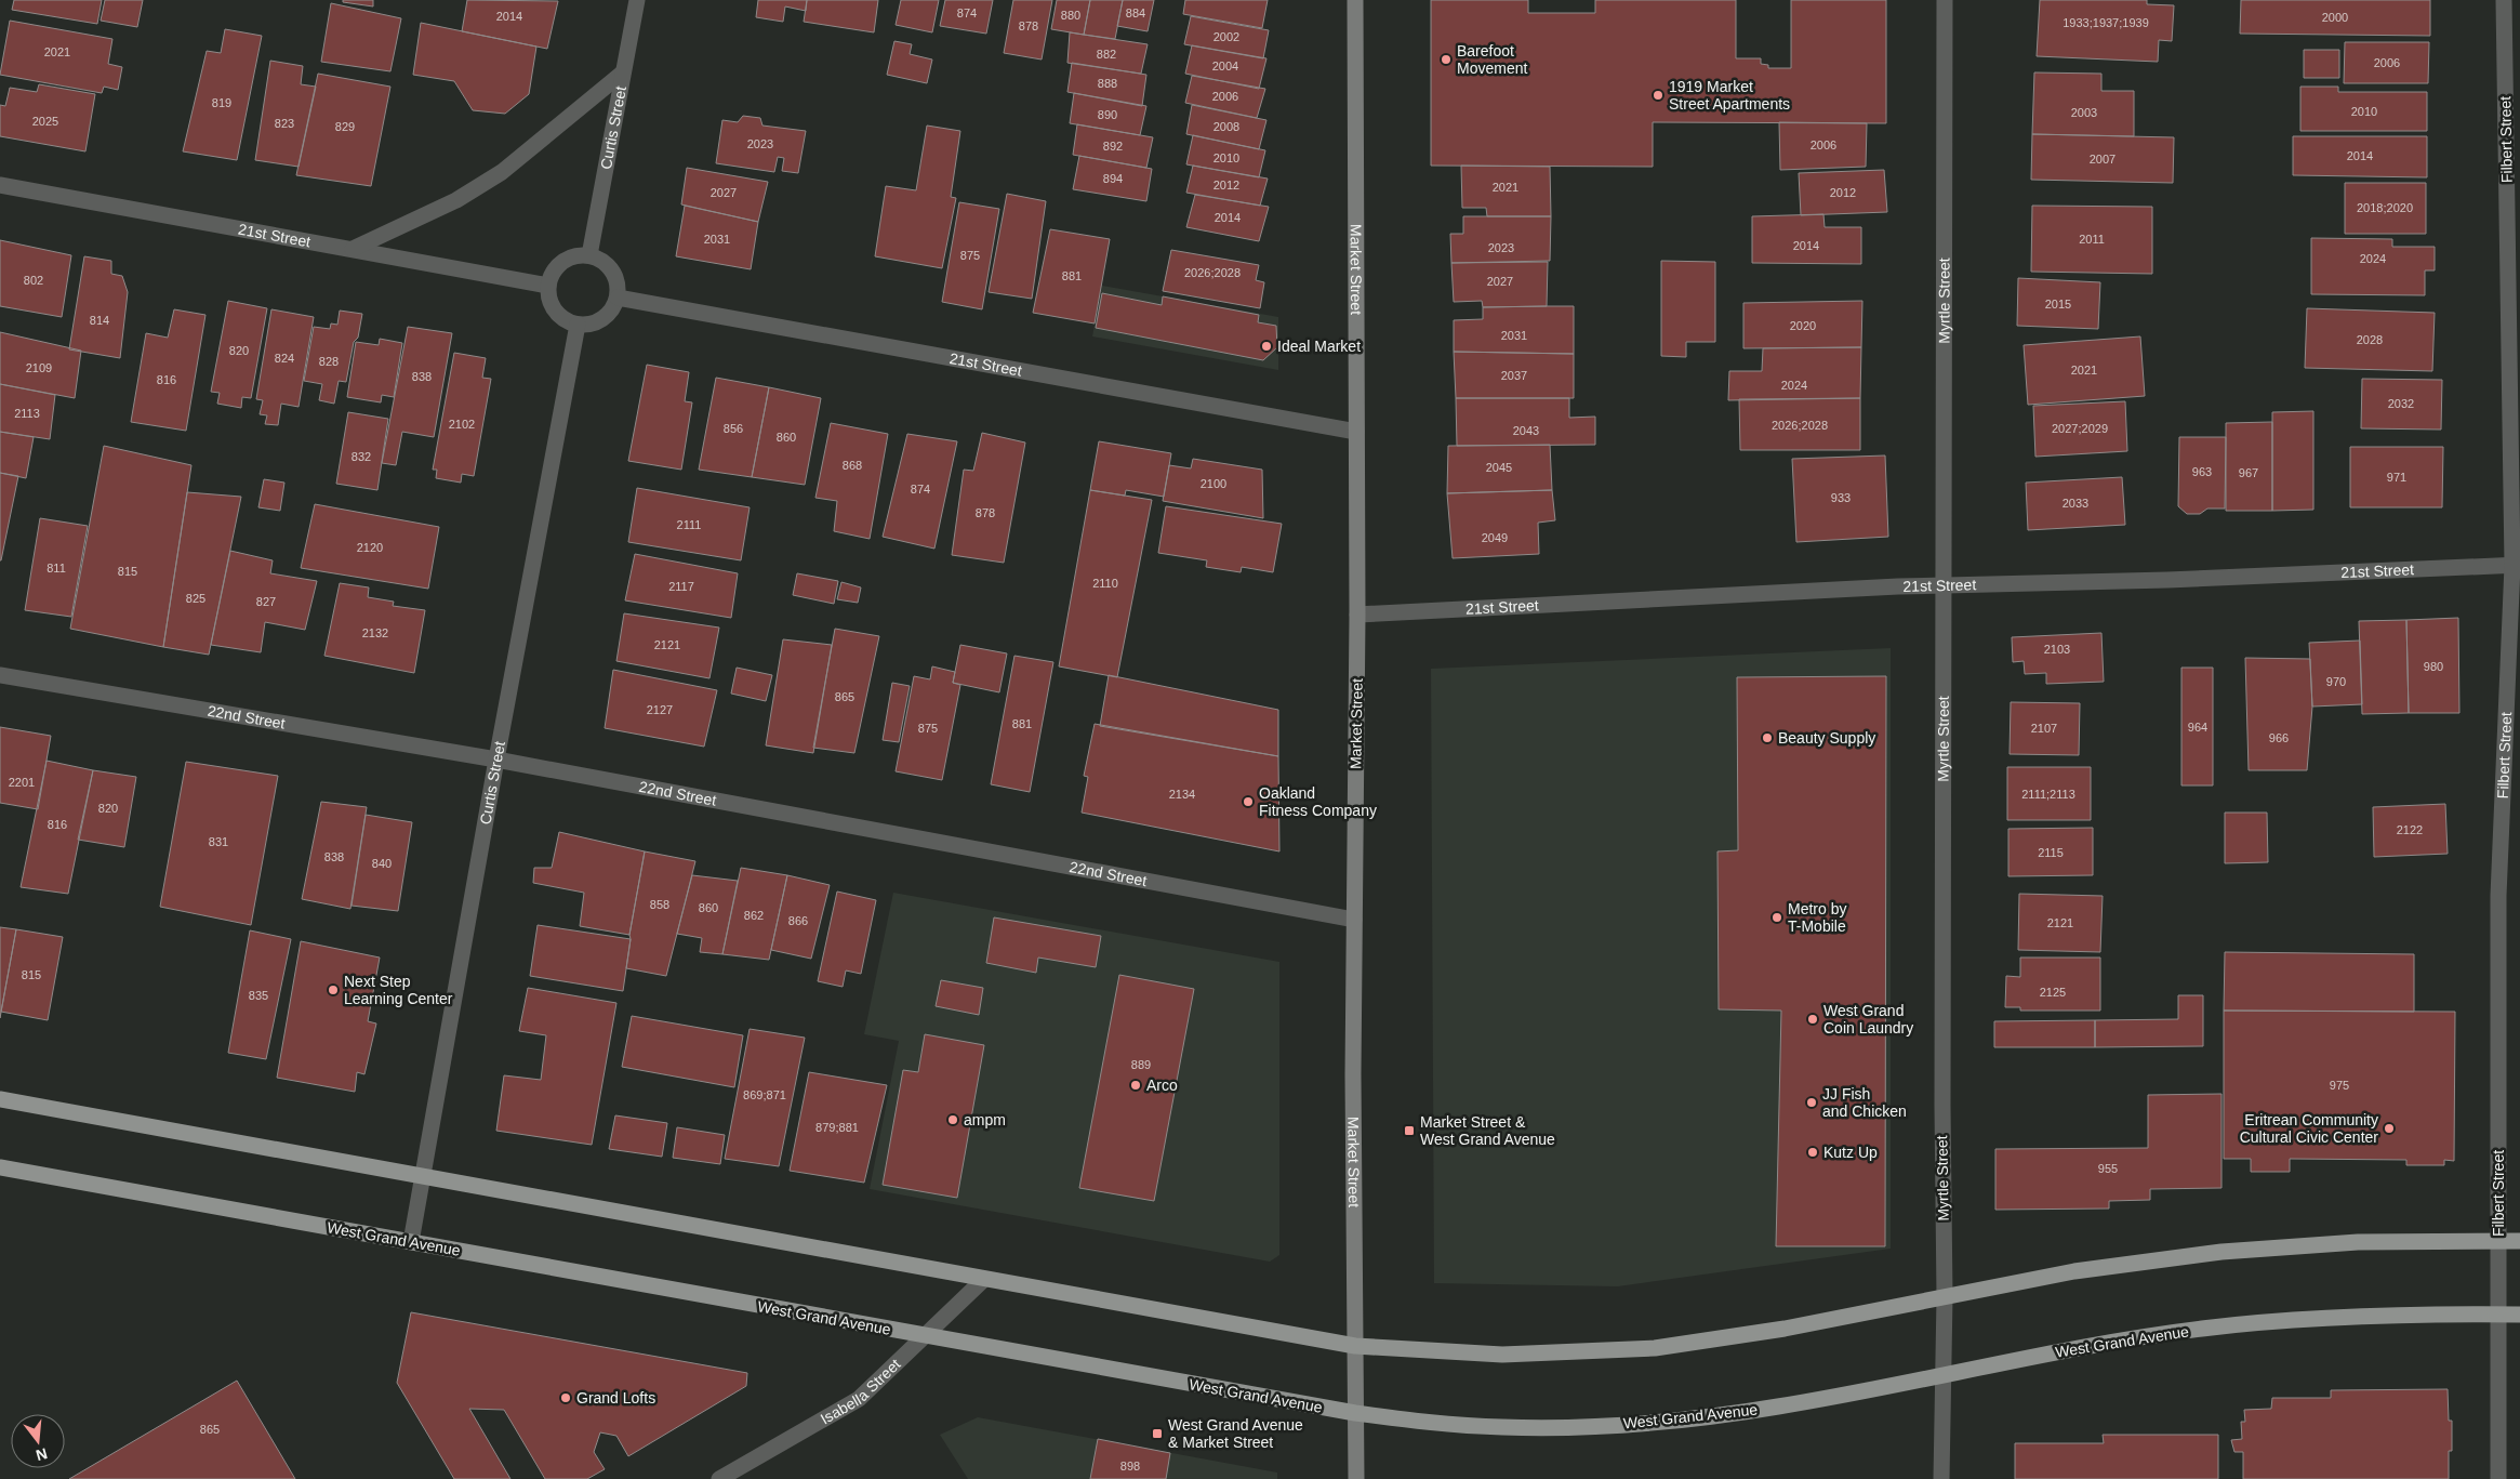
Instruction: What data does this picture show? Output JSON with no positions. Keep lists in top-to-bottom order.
{
  "streets": {
    "main road": ["Market Street", "West Grand Avenue"],
    "street": [
      "Curtis Street",
      "Filbert Street",
      "21st Street",
      "Myrtle Street",
      "22nd Street",
      "Isabella Street"
    ]
  },
  "crossings": [
    ["Curtis Street", "21st Street"],
    ["Curtis Street", "22nd Street"],
    ["Curtis Street", "West Grand Avenue"],
    ["Filbert Street", "21st Street"],
    ["Filbert Street", "West Grand Avenue"],
    ["21st Street", "Market Street"],
    ["21st Street", "Myrtle Street"],
    ["Market Street", "22nd Street"],
    ["Market Street", "West Grand Avenue"],
    ["Myrtle Street", "West Grand Avenue"],
    ["West Grand Avenue", "Isabella Street"]
  ],
  "places": {
    "other": [
      "Barefoot Movement",
      "1919 Market Street Apartments",
      "Ideal Market",
      "Beauty Supply",
      "Oakland Fitness Company",
      "Metro by T-Mobile",
      "Next Step Learning Center",
      "West Grand Coin Laundry",
      "Arco",
      "JJ Fish and Chicken",
      "ampm",
      "Eritrean Community Cultural Civic Center",
      "Kutz Up",
      "Grand Lofts"
    ],
    "transit": ["Market Street & West Grand Avenue", "West Grand Avenue & Market Street"]
  },
  "house_numbers": [
    "874",
    "884",
    "880",
    "2014",
    "2000",
    "1933;1937;1939",
    "878",
    "2002",
    "2021",
    "882",
    "2006",
    "2004",
    "888",
    "2006",
    "819",
    "2010",
    "2003",
    "890",
    "2025",
    "823",
    "829",
    "2008",
    "2023",
    "2006",
    "892",
    "2014",
    "2010",
    "2007",
    "894",
    "2012",
    "2021",
    "2027",
    "2012",
    "2018;2020",
    "2014",
    "2031",
    "2011",
    "2014",
    "2023",
    "875",
    "2024",
    "2026;2028",
    "881",
    "802",
    "2027",
    "2015",
    "814",
    "2020",
    "2031",
    "2028",
    "820",
    "824",
    "828",
    "2109",
    "2021",
    "2037",
    "838",
    "816",
    "2024",
    "2032",
    "2113",
    "2102",
    "2026;2028",
    "856",
    "2027;2029",
    "2043",
    "860",
    "832",
    "868",
    "2045",
    "963",
    "967",
    "971",
    "2100",
    "874",
    "933",
    "2033",
    "878",
    "2111",
    "2049",
    "2120",
    "811",
    "815",
    "2110",
    "2117",
    "825",
    "827",
    "2132",
    "2121",
    "2103",
    "980",
    "970",
    "865",
    "2127",
    "881",
    "964",
    "875",
    "2107",
    "966",
    "2201",
    "2134",
    "2111;2113",
    "820",
    "816",
    "2122",
    "831",
    "2115",
    "838",
    "840",
    "858",
    "860",
    "862",
    "866",
    "2121",
    "815",
    "2125",
    "835",
    "889",
    "975",
    "869;871",
    "879;881",
    "955",
    "865",
    "898"
  ],
  "north": "bottom"
}
